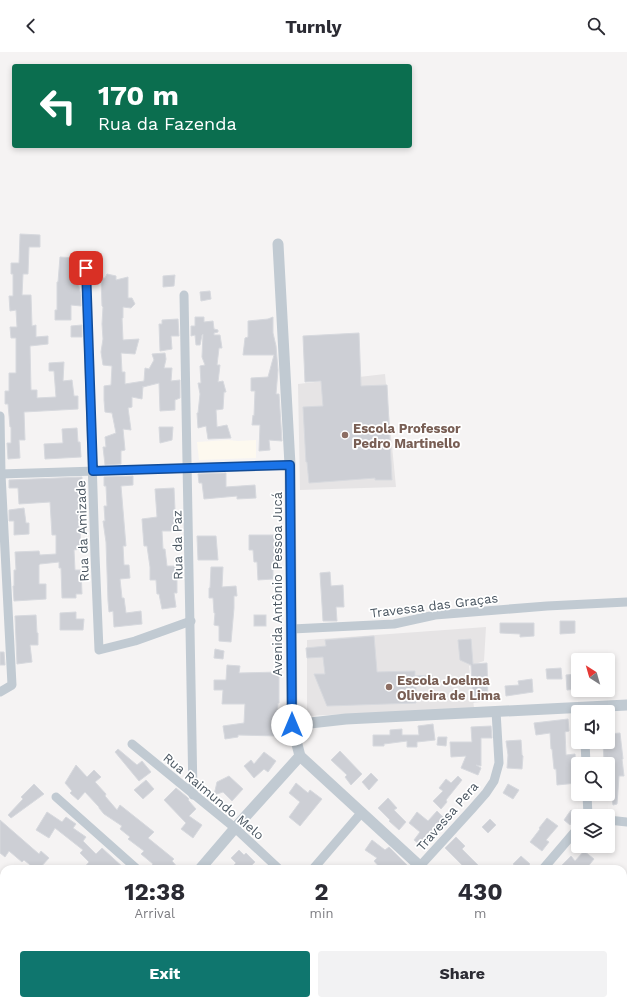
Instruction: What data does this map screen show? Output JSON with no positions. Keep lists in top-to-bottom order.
{
  "streets": {
    "street": [
      "Rua da Amizade",
      "Rua da Paz",
      "Avenida Antônio Pessoa Jucá",
      "Travessa das Graças",
      "Rua Raimundo Melo",
      "Travessa Pera"
    ]
  },
  "crossings": [
    ["Rua da Amizade", "Rua da Paz"],
    ["Rua da Paz", "Rua Raimundo Melo"],
    ["Avenida Antônio Pessoa Jucá", "Travessa das Graças"]
  ],
  "places": ["Escola Professor Pedro Martinello", "Escola Joelma Oliveira de Lima"],
  "north": "top left",
  "page": {
    "header": "Turnly",
    "turn": ["170 m", "Rua da Fazenda"],
    "eta": [
      "12:38",
      "Arrival",
      "2",
      "min",
      "430",
      "m"
    ],
    "buttons": ["Exit", "Share"]
  }
}
